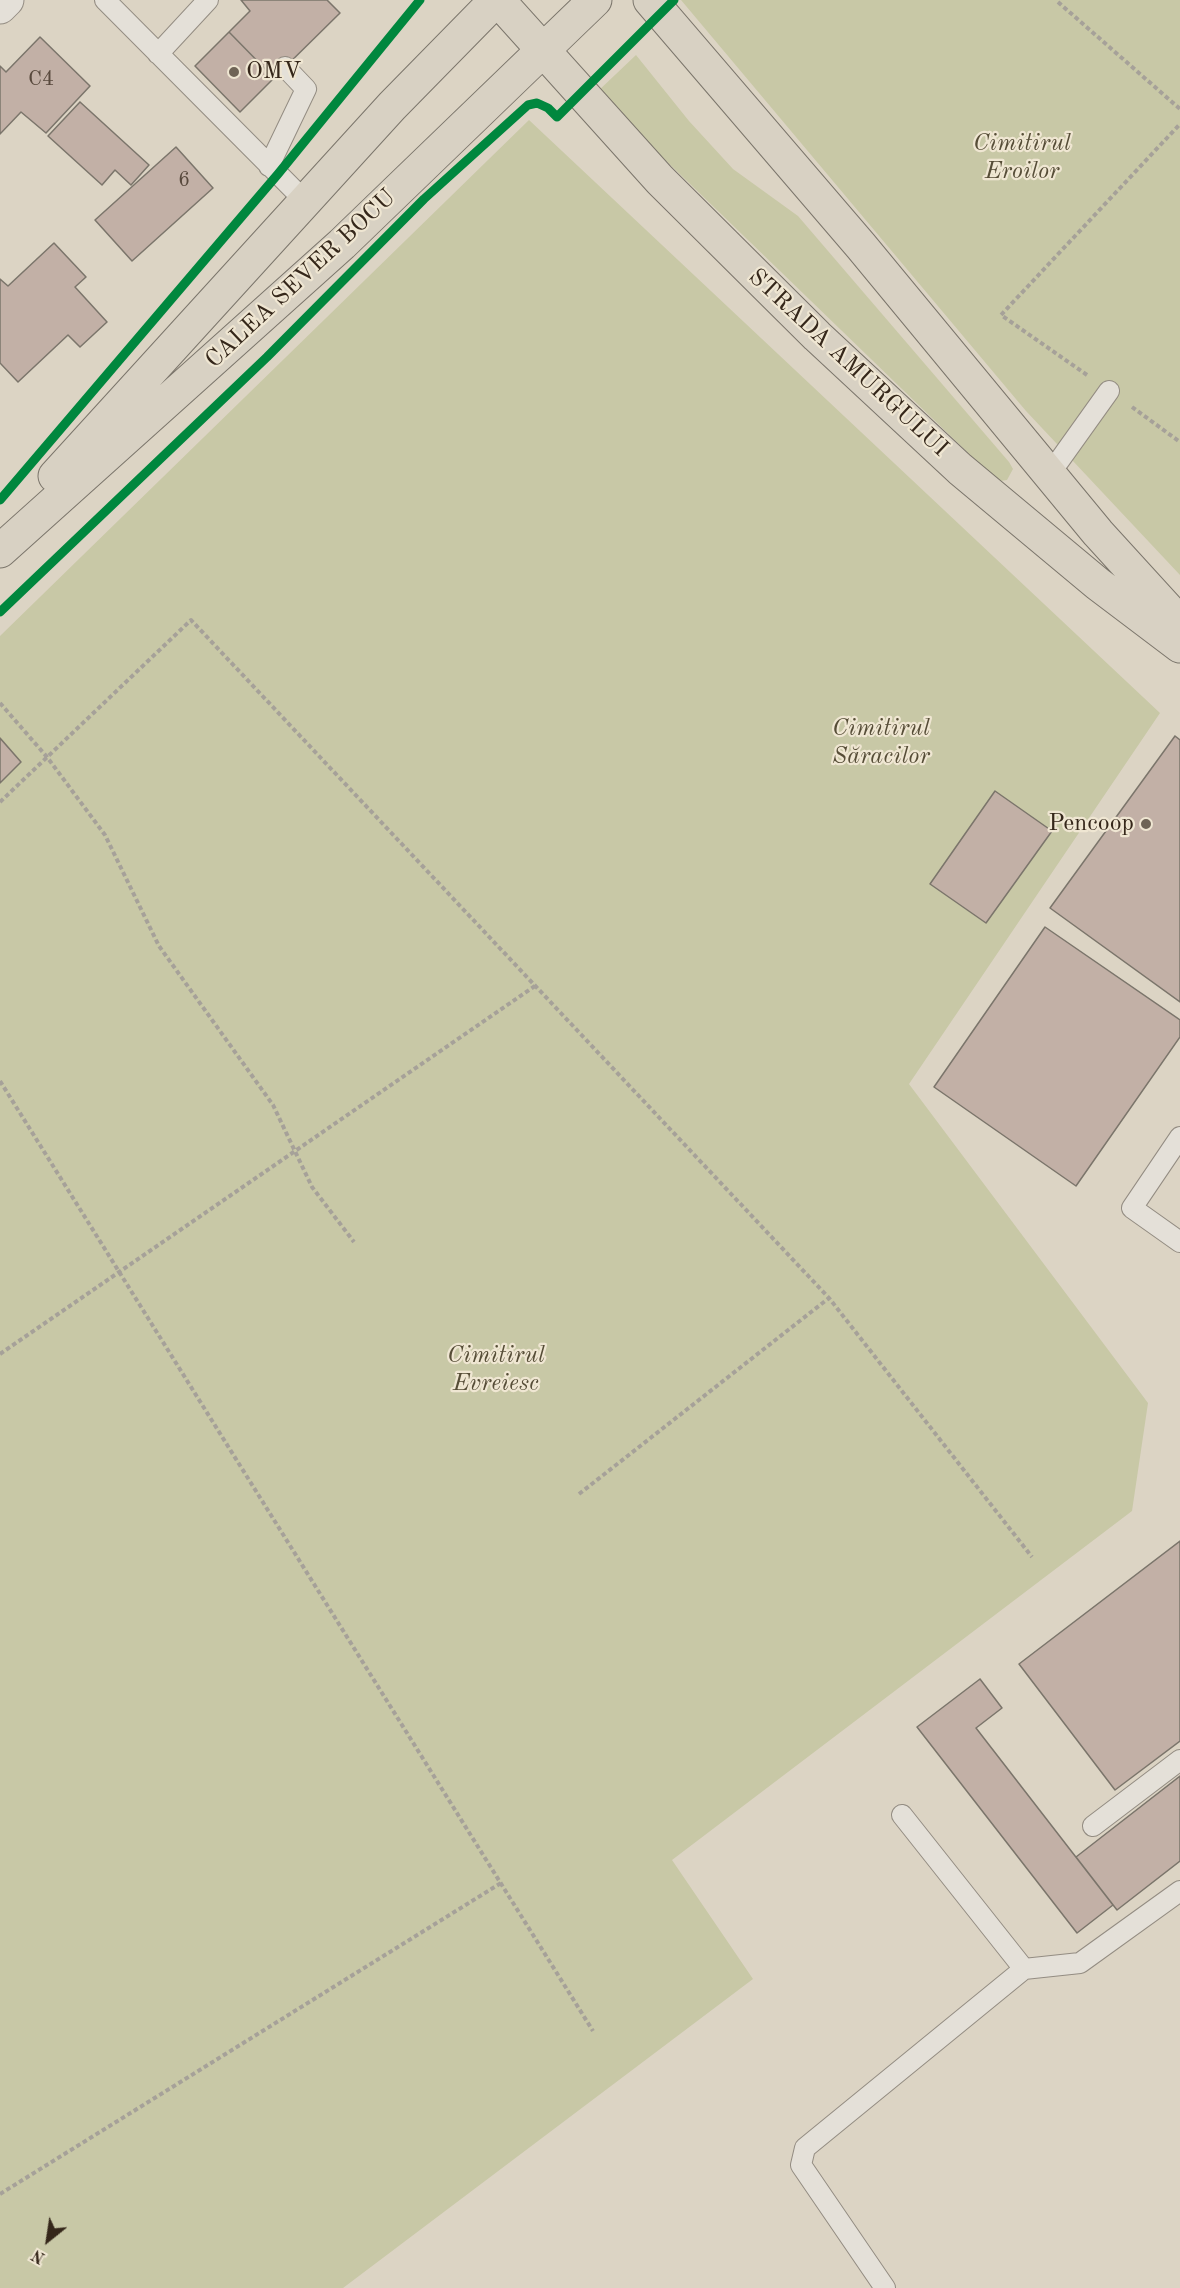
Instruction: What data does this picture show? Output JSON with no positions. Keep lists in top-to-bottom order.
{
  "streets": {
    "main road": ["CALEA SEVER BOCU", "STRADA AMURGULUI"]
  },
  "crossings": [
    ["CALEA SEVER BOCU", "STRADA AMURGULUI"]
  ],
  "parks": ["Cimitirul Eroilor", "Cimitirul Săracilor", "Cimitirul Evreiesc"],
  "places": ["OMV", "Pencoop"],
  "house_numbers": ["C4", "6"],
  "north": "bottom left"
}
